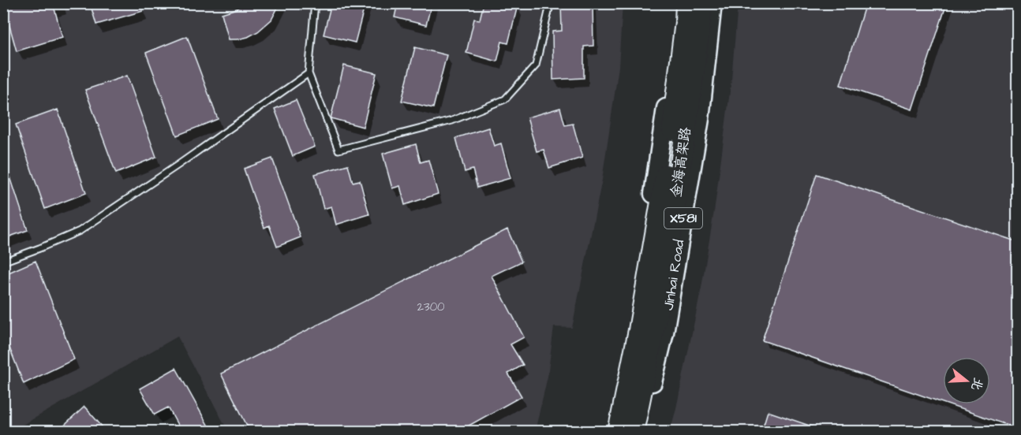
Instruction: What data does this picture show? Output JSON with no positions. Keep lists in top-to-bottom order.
{
  "streets": {
    "highway": ["金海高架路"],
    "main road": ["X581", "Jinhai Road"]
  },
  "house_numbers": ["2300"],
  "north": "right"
}
